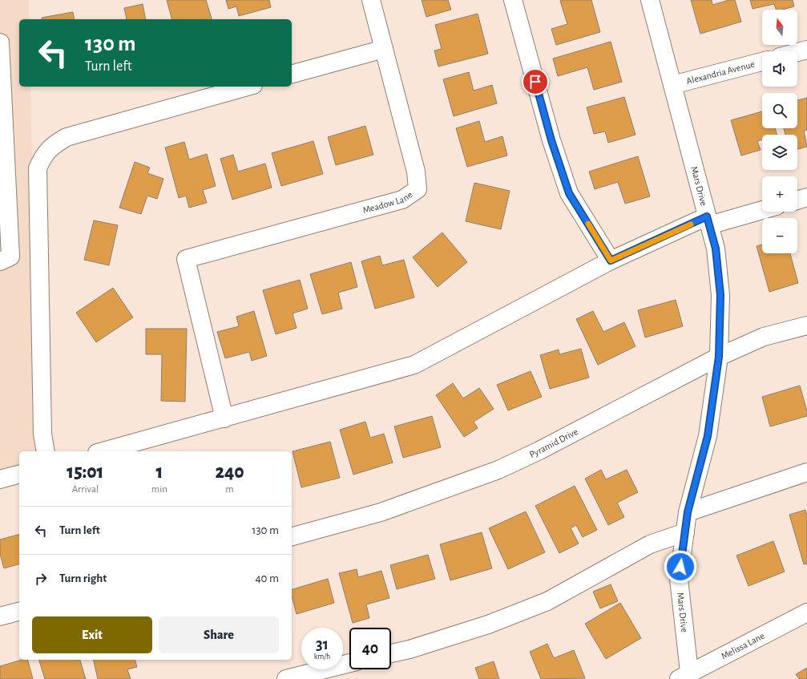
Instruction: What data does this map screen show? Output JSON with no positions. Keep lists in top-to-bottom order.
{
  "streets": {
    "street": [
      "Alexandria Avenue",
      "Mars Drive",
      "Meadow Lane",
      "Pyramid Drive",
      "Melissa Lane"
    ]
  },
  "crossings": [
    ["Alexandria Avenue", "Mars Drive"],
    ["Mars Drive", "Pyramid Drive"],
    ["Mars Drive", "Melissa Lane"]
  ],
  "north": "top",
  "page": {
    "map_buttons": ["+", "−"],
    "turn": ["130 m", "Turn left"],
    "eta": [
      "15:01",
      "Arrival",
      "1",
      "min",
      "240",
      "m"
    ],
    "list": [
      {
        "name": "Turn left",
        "value": "130 m"
      },
      {
        "name": "Turn right",
        "value": "40 m"
      }
    ],
    "buttons": ["Exit", "Share"],
    "speed": "31 km/h",
    "limit": "40"
  }
}
